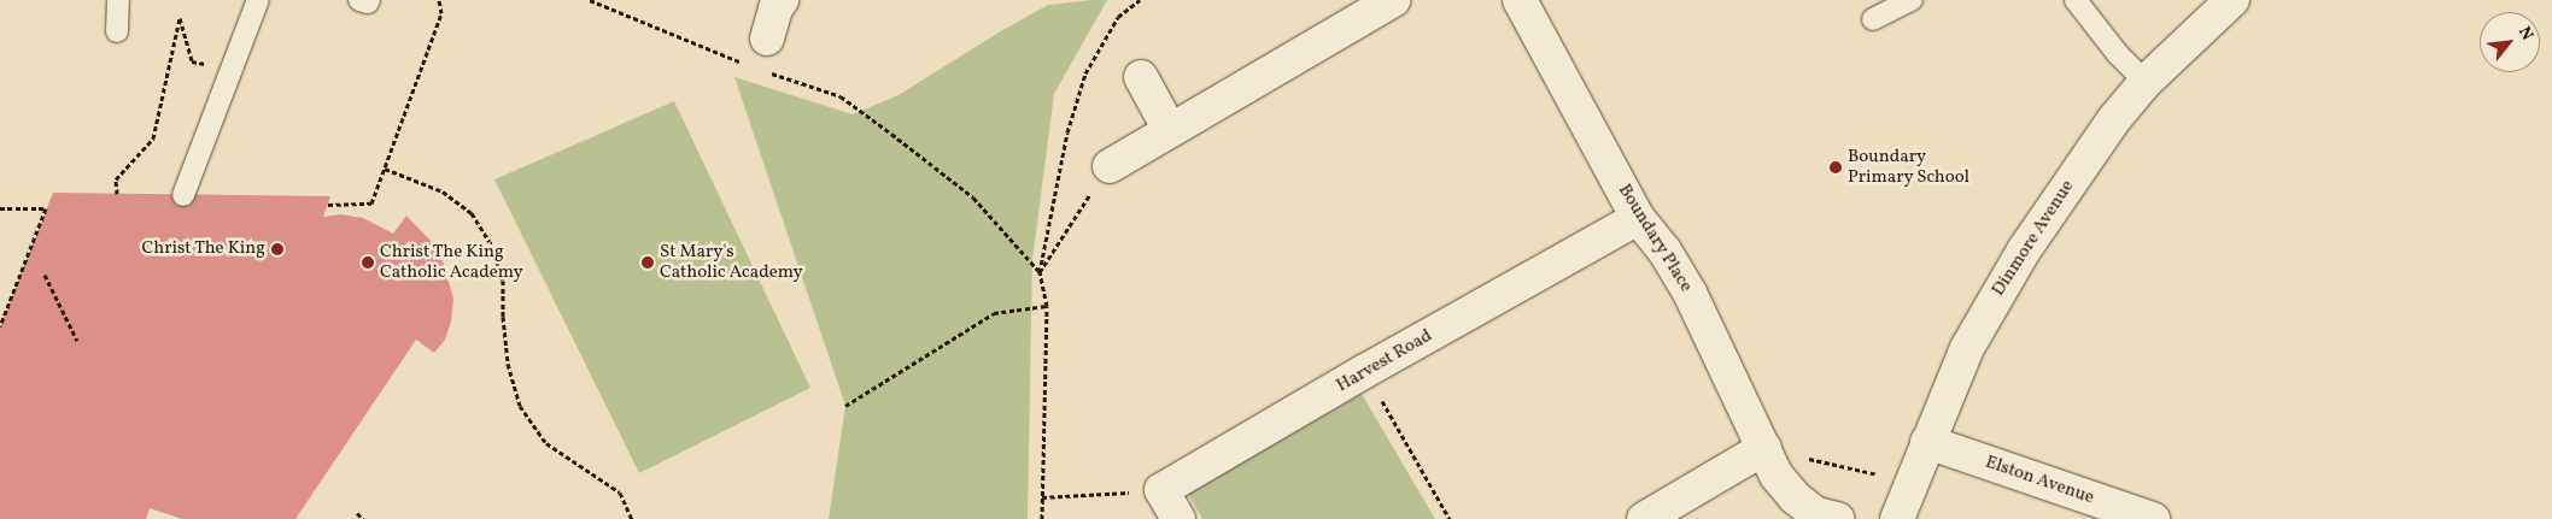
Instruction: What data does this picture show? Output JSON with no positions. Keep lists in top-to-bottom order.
{
  "streets": {
    "street": [
      "Boundary Place",
      "Dinmore Avenue",
      "Harvest Road",
      "Elston Avenue"
    ]
  },
  "crossings": [
    ["Boundary Place", "Harvest Road"],
    ["Dinmore Avenue", "Elston Avenue"]
  ],
  "places": [
    "Boundary Primary School",
    "Christ The King",
    "Christ The King Catholic Academy",
    "St Mary's Catholic Academy"
  ],
  "north": "top right"
}
